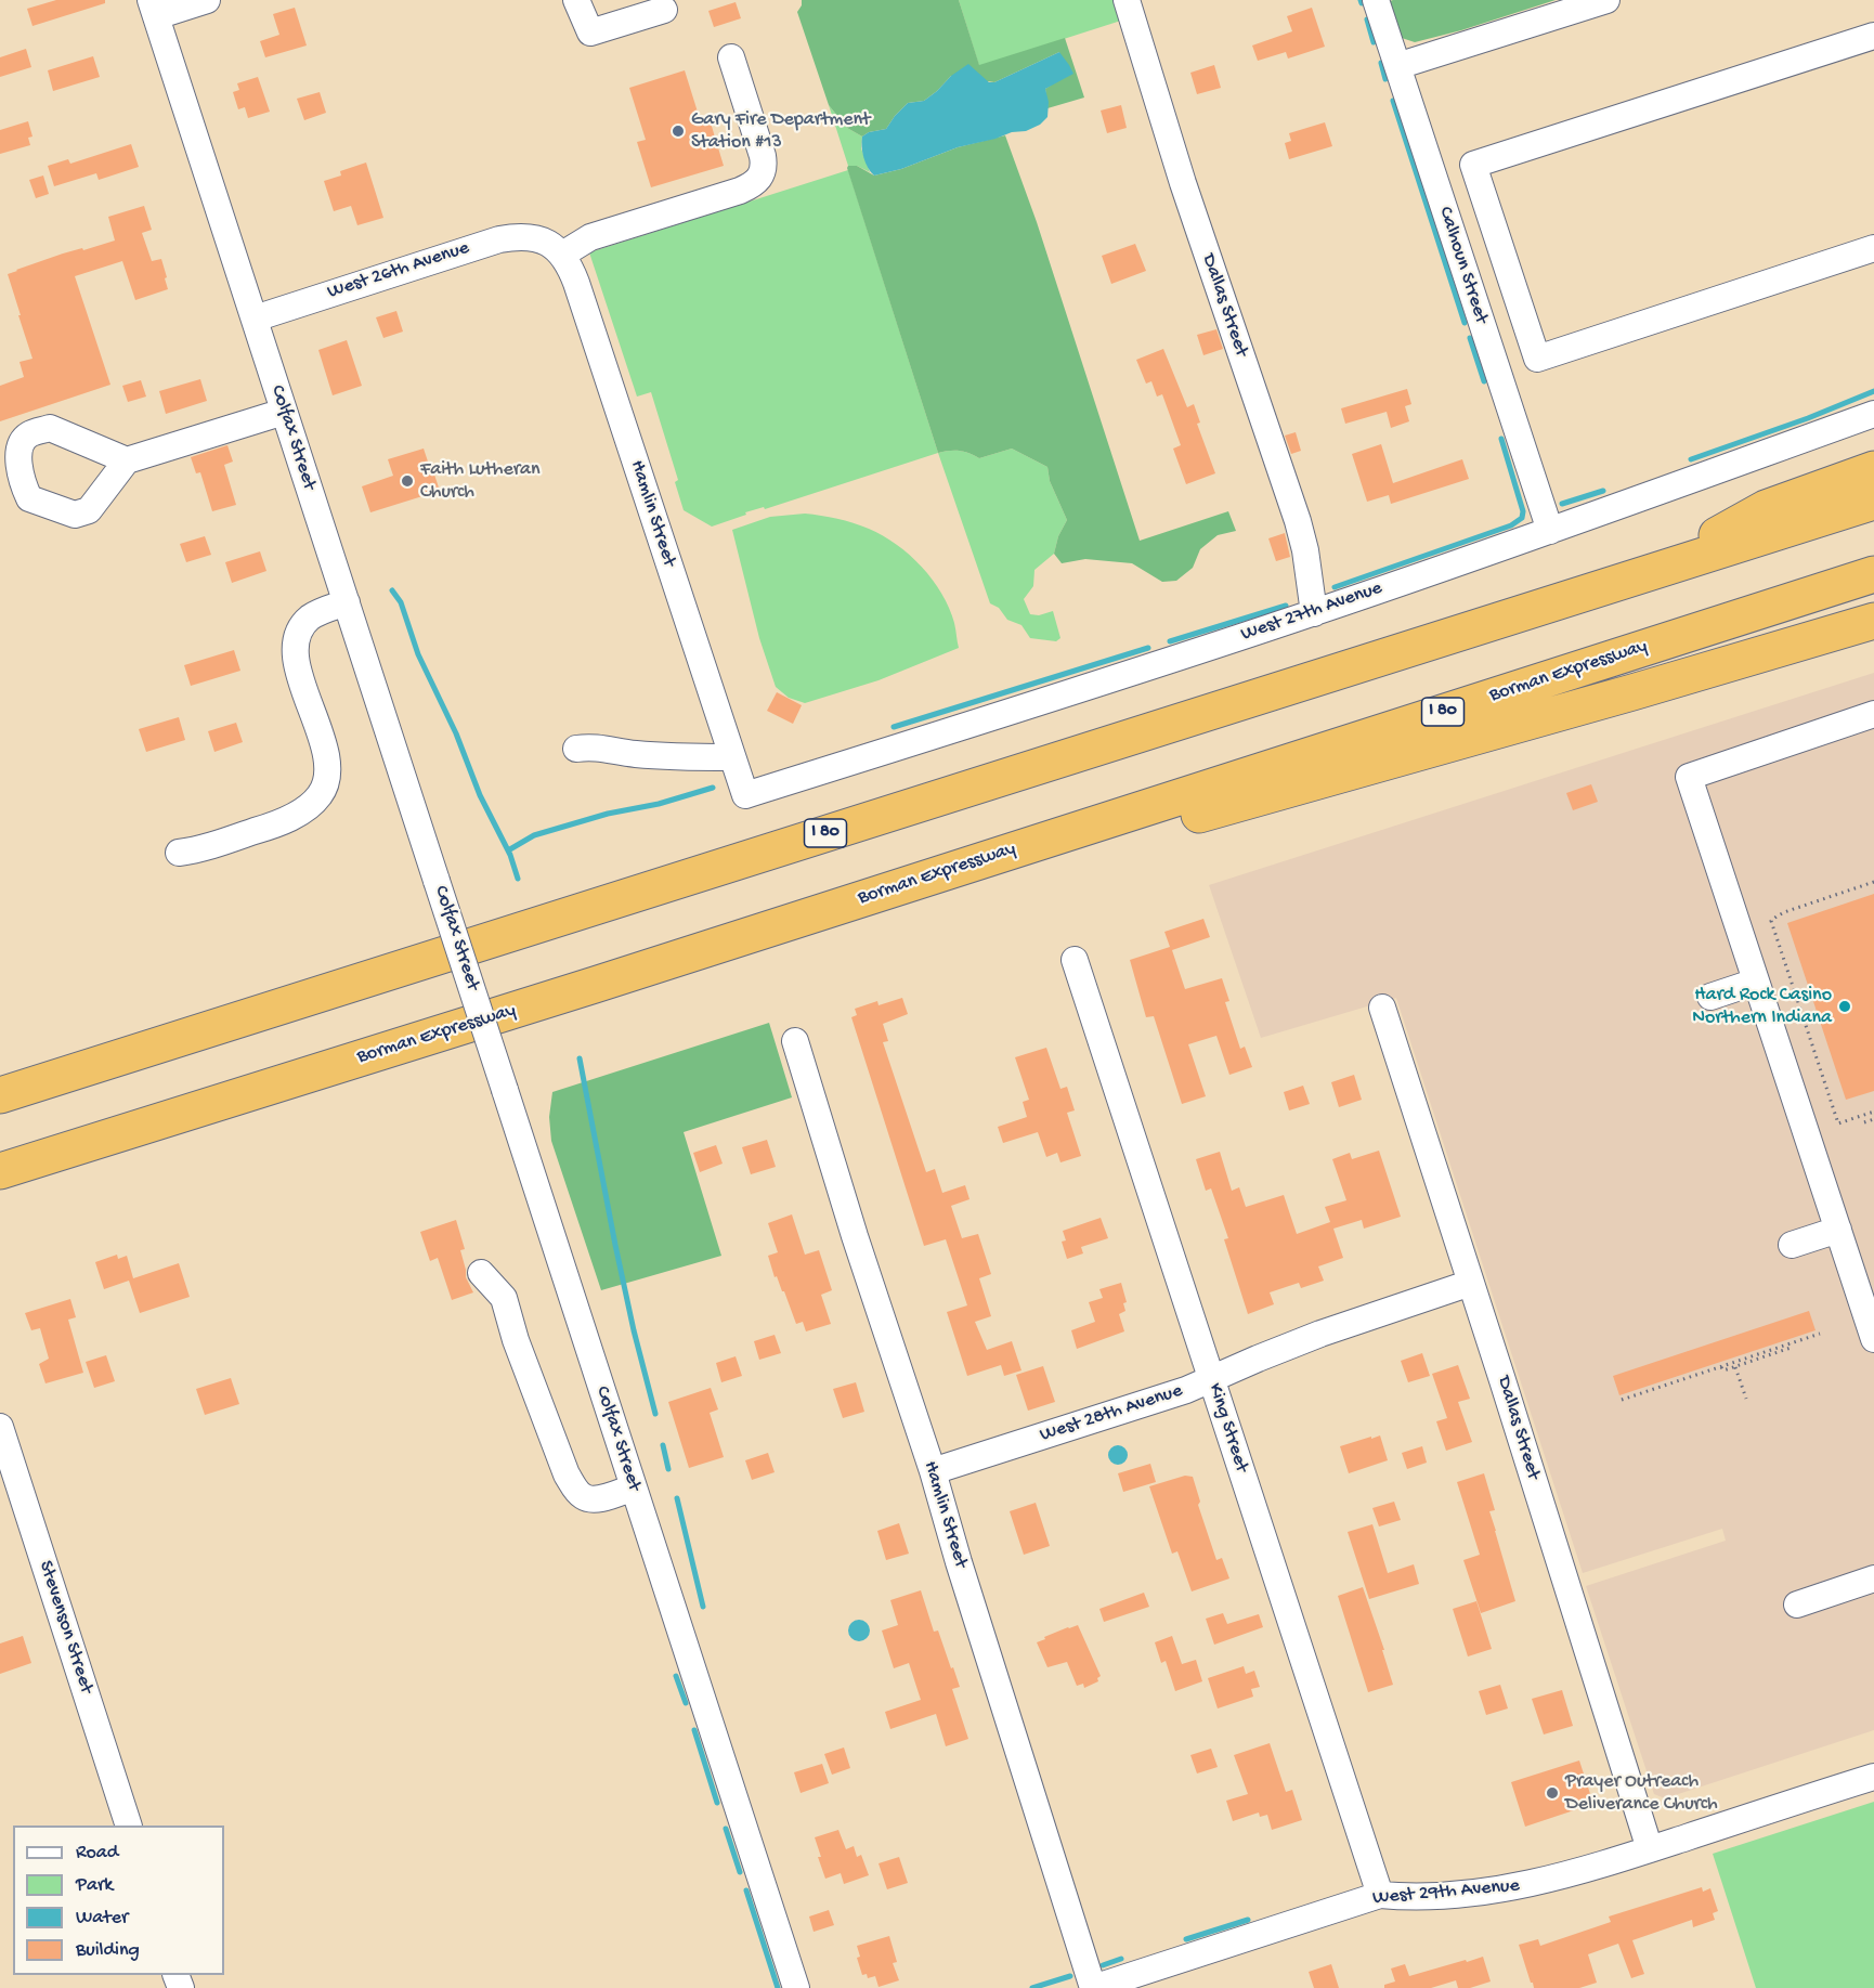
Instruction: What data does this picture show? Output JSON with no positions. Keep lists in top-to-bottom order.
{
  "streets": {
    "highway": ["Borman Expressway", "I 80"],
    "street": [
      "Calhoun Street",
      "West 26th Avenue",
      "Dallas Street",
      "Colfax Street",
      "Hamlin Street",
      "West 27th Avenue",
      "West 28th Avenue",
      "King Street",
      "Stevenson Street",
      "West 29th Avenue"
    ]
  },
  "crossings": [
    ["Calhoun Street", "West 27th Avenue"],
    ["West 26th Avenue", "Colfax Street"],
    ["West 26th Avenue", "Hamlin Street"],
    ["Dallas Street", "West 27th Avenue"],
    ["Dallas Street", "West 28th Avenue"],
    ["Dallas Street", "West 29th Avenue"],
    ["Hamlin Street", "West 27th Avenue"],
    ["Hamlin Street", "West 28th Avenue"],
    ["Hamlin Street", "West 29th Avenue"],
    ["West 28th Avenue", "King Street"],
    ["King Street", "West 29th Avenue"]
  ],
  "places": [
    "Gary Fire Department Station #13",
    "Faith Lutheran Church",
    "Hard Rock Casino Northern Indiana",
    "Prayer Outreach Deliverance Church"
  ],
  "legend": [
    "Road",
    "Park",
    "Water",
    "Building"
  ]
}
